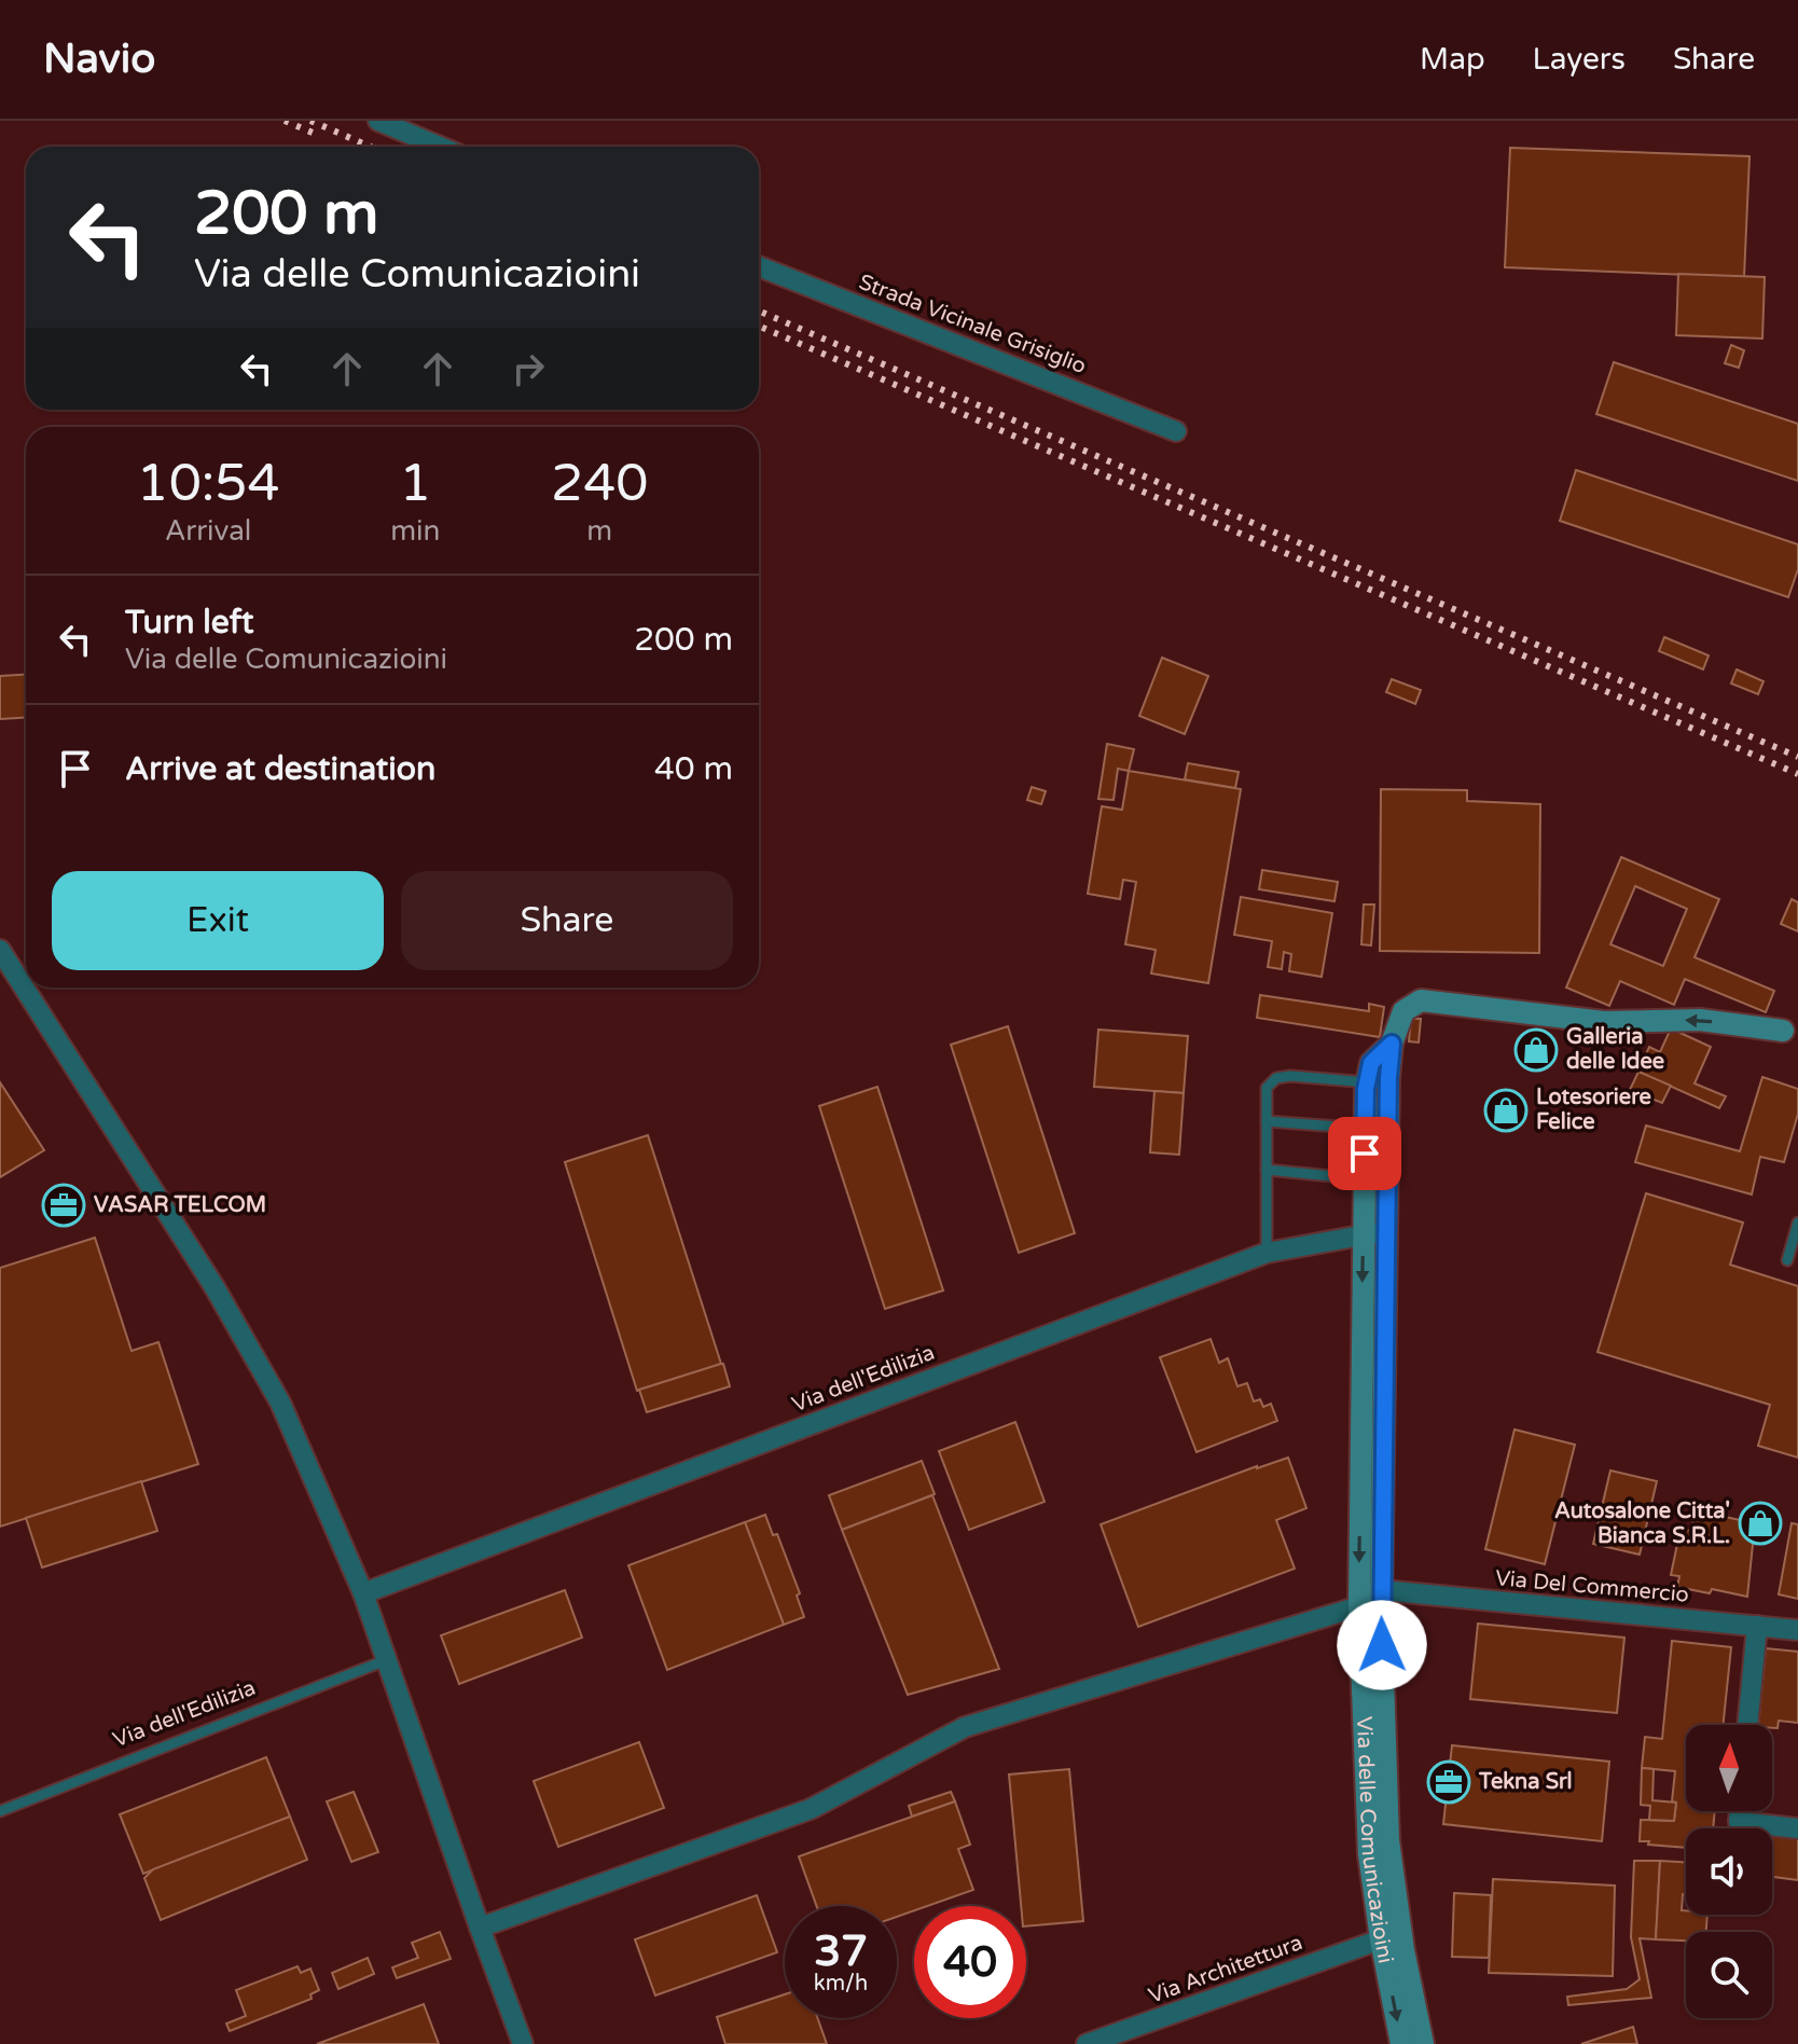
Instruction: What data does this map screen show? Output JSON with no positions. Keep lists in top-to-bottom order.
{
  "streets": {
    "street": [
      "Strada Vicinale Grisiglio",
      "Via dell'Edilizia",
      "Via Del Commercio",
      "Via delle Comunicazioini",
      "Via Architettura"
    ]
  },
  "crossings": [
    ["Via dell'Edilizia", "Via delle Comunicazioini"],
    ["Via Del Commercio", "Via delle Comunicazioini"],
    ["Via delle Comunicazioini", "Via Architettura"]
  ],
  "places": {
    "shop": ["Galleria delle Idee", "Lotesoriere Felice", "Autosalone Citta' Bianca S.R.L."],
    "office": ["VASAR TELCOM", "Tekna Srl"]
  },
  "north": "top",
  "page": {
    "header": "Navio",
    "nav": ["Map", "Layers", "Share"],
    "turn": ["200 m", "Via delle Comunicazioini"],
    "eta": [
      "10:54",
      "Arrival",
      "1",
      "min",
      "240",
      "m"
    ],
    "list": [
      {
        "name": "Turn left",
        "note": "Via delle Comunicazioini",
        "value": "200 m"
      },
      {
        "name": "Arrive at destination",
        "value": "40 m"
      }
    ],
    "buttons": ["Exit", "Share"],
    "speed": "37 km/h",
    "limit": "40"
  }
}
